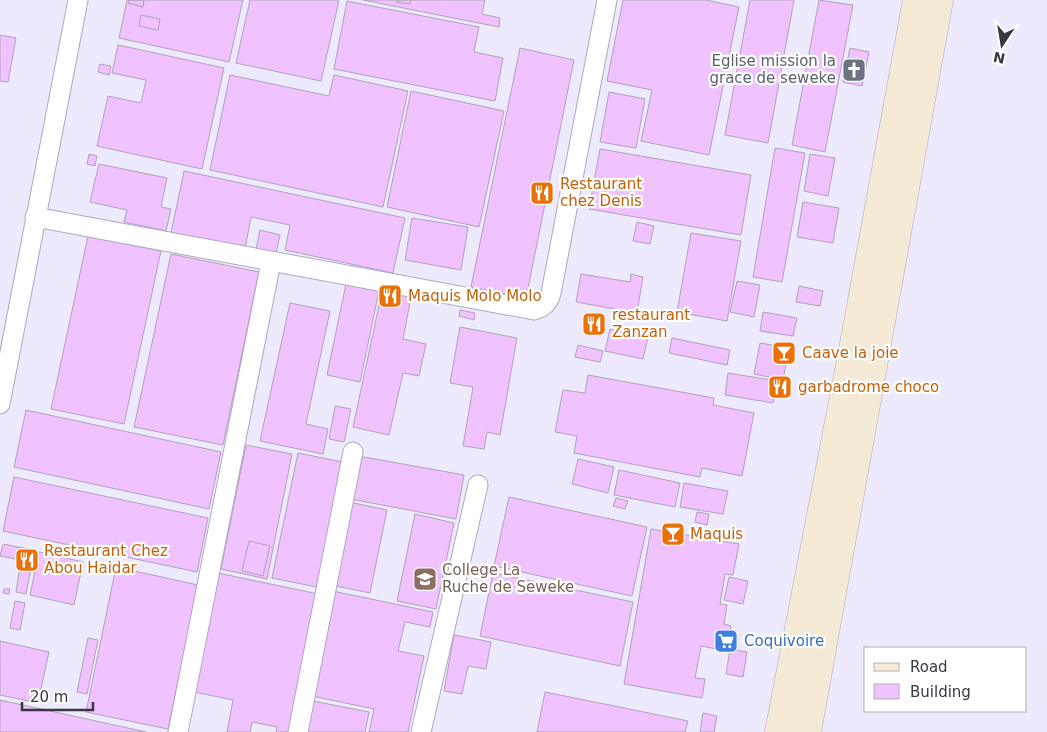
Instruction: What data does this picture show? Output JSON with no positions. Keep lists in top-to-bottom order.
{
  "places": {
    "church": ["Eglise mission la grace de seweke"],
    "restaurant": [
      "Restaurant chez Denis",
      "Maquis Molo Molo",
      "restaurant Zanzan",
      "garbadrome choco",
      "Restaurant Chez Abou Haidar"
    ],
    "bar": ["Caave la joie", "Maquis"],
    "school or university": ["College La Ruche de Seweke"],
    "supermarket": ["Coquivoire"]
  },
  "legend": ["Road", "Building"],
  "scale_bar": "20 m",
  "north": "bottom"
}
